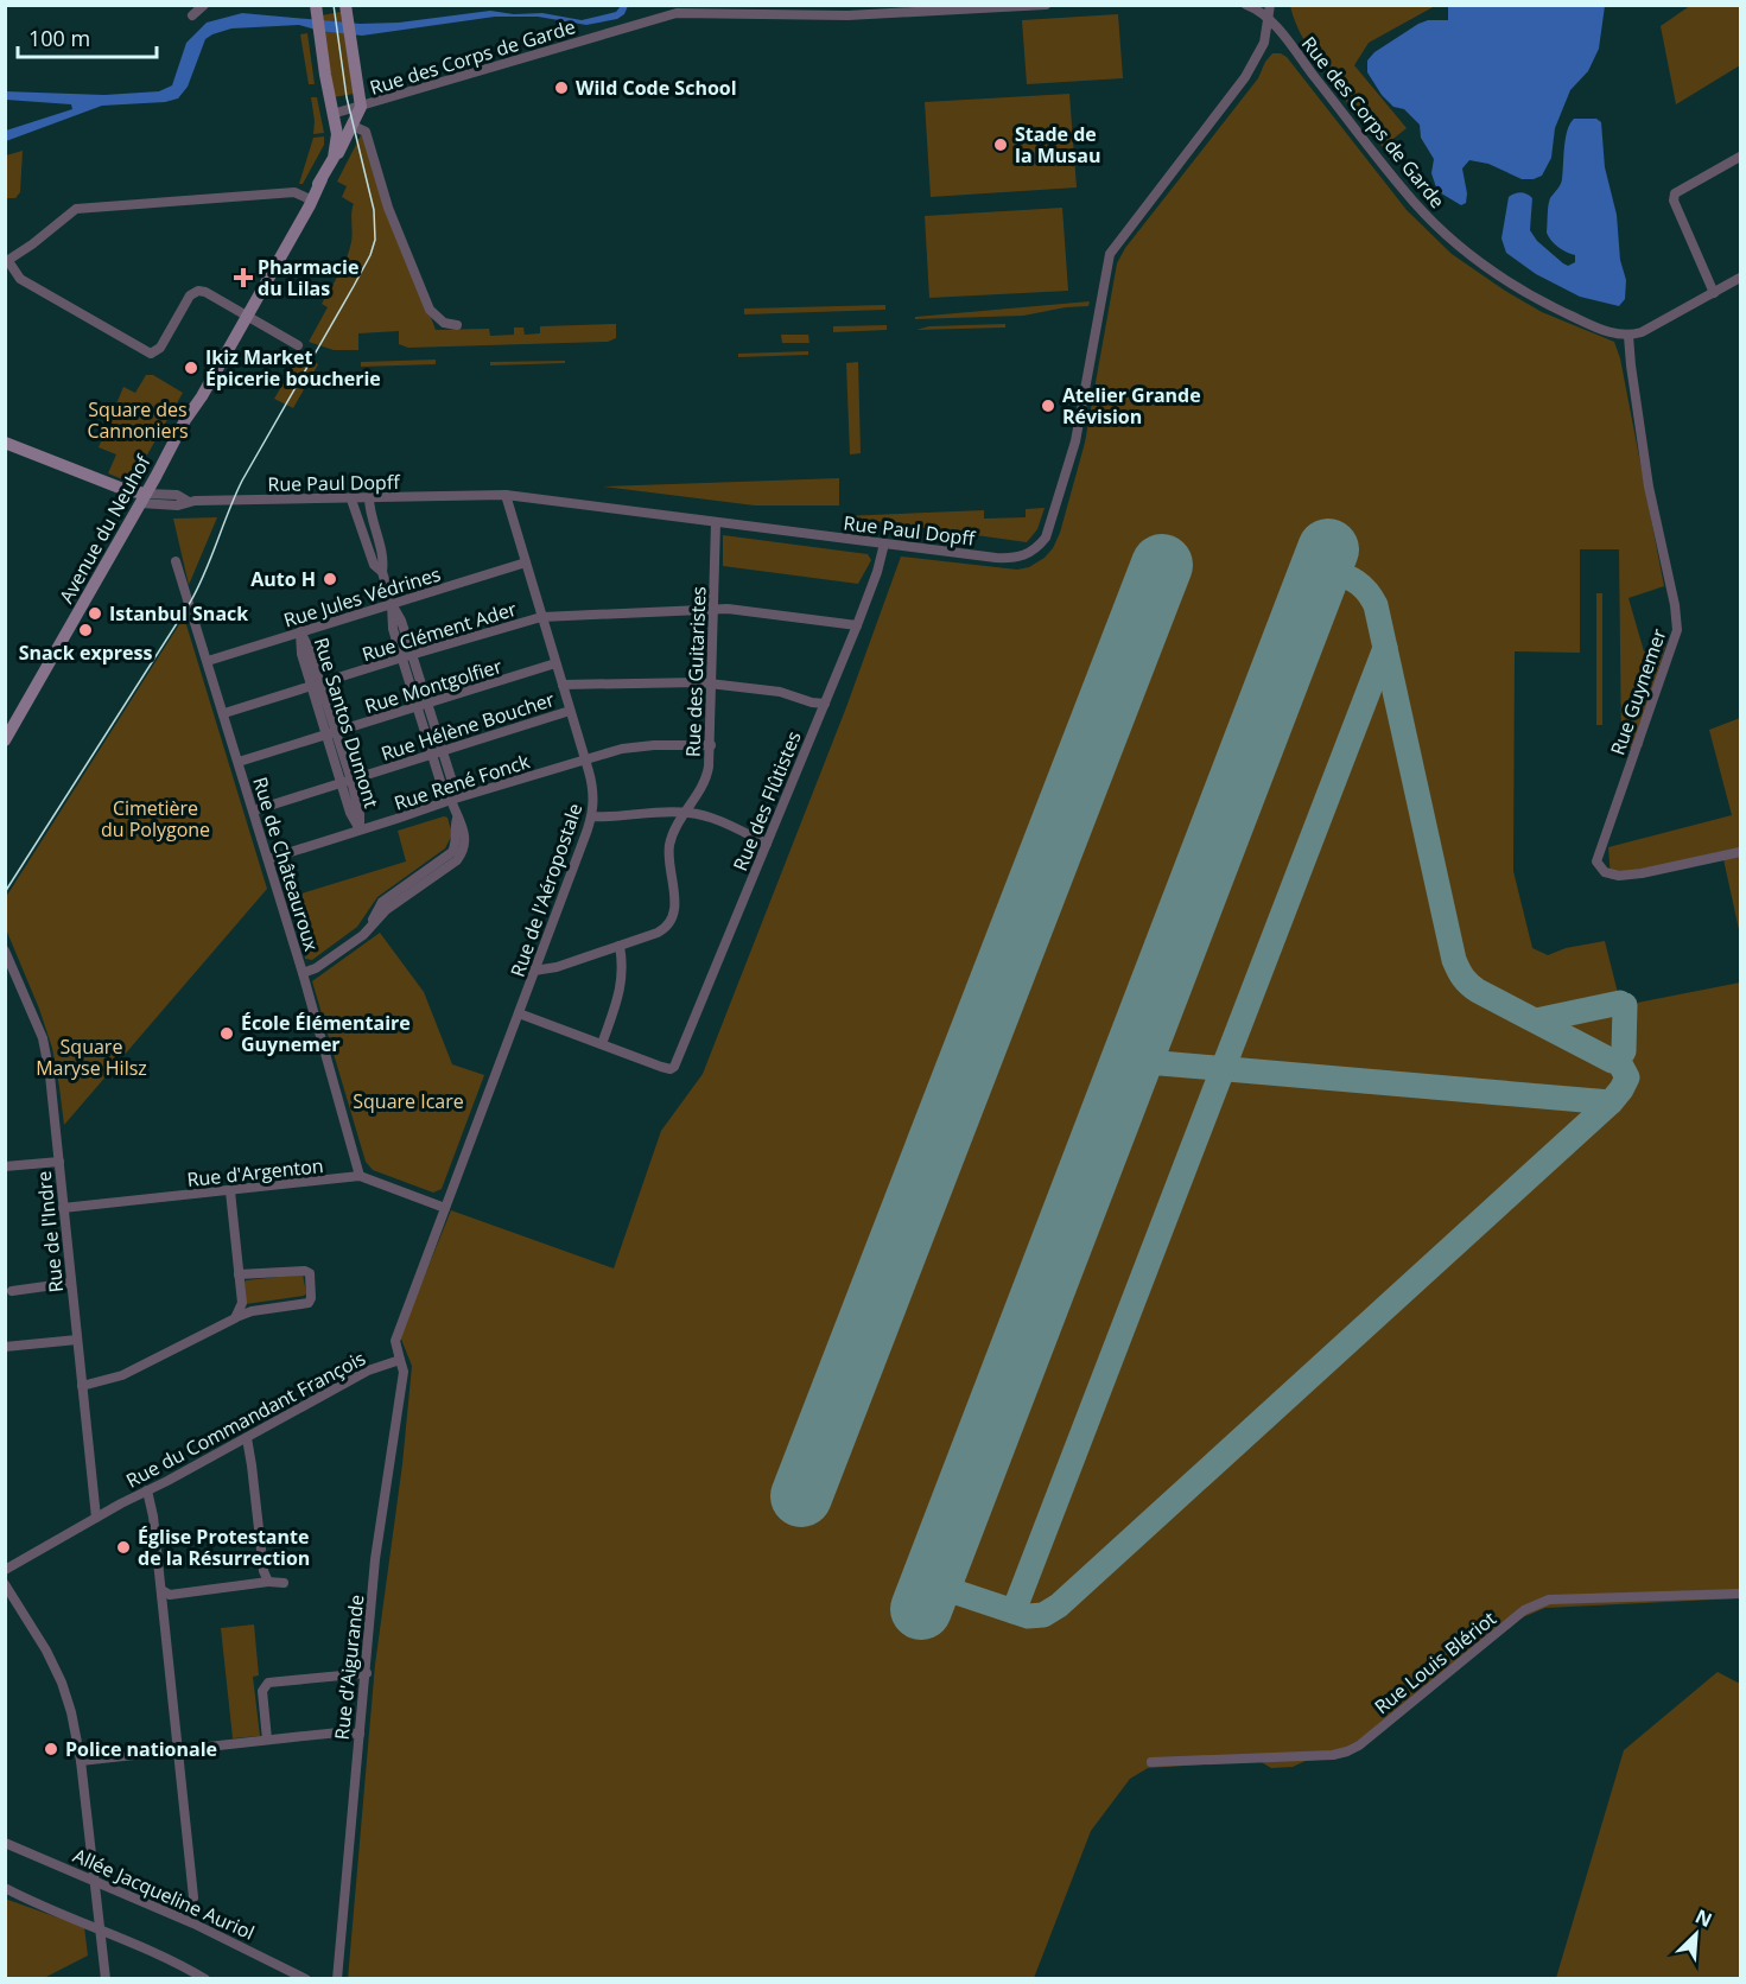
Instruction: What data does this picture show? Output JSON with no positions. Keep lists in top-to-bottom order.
{
  "streets": {
    "street": [
      "Rue des Corps de Garde",
      "Rue Paul Dopff",
      "Avenue du Neuhof",
      "Rue Jules Védrines",
      "Rue Clément Ader",
      "Rue des Guitaristes",
      "Rue Montgolfier",
      "Rue Guynemer",
      "Rue Santos Dumont",
      "Rue Hélène Boucher",
      "Rue René Fonck",
      "Rue des Flûtistes",
      "Rue de Châteauroux",
      "Rue de l'Aéropostale",
      "Rue d'Argenton",
      "Rue de l'Indre",
      "Rue du Commandant François",
      "Rue Louis Blériot",
      "Rue d'Aigurande",
      "Allée Jacqueline Auriol"
    ]
  },
  "crossings": [
    ["Rue des Corps de Garde", "Rue Paul Dopff"],
    ["Rue des Corps de Garde", "Avenue du Neuhof"],
    ["Rue des Corps de Garde", "Rue Guynemer"],
    ["Rue Paul Dopff", "Avenue du Neuhof"],
    ["Rue Paul Dopff", "Rue des Guitaristes"],
    ["Rue Paul Dopff", "Rue des Flûtistes"],
    ["Rue Paul Dopff", "Rue de l'Aéropostale"],
    ["Rue Jules Védrines", "Rue Santos Dumont"],
    ["Rue Jules Védrines", "Rue de Châteauroux"],
    ["Rue Jules Védrines", "Rue de l'Aéropostale"],
    ["Rue Clément Ader", "Rue des Guitaristes"],
    ["Rue Clément Ader", "Rue Santos Dumont"],
    ["Rue Clément Ader", "Rue des Flûtistes"],
    ["Rue Clément Ader", "Rue de Châteauroux"],
    ["Rue Clément Ader", "Rue de l'Aéropostale"],
    ["Rue des Guitaristes", "Rue René Fonck"],
    ["Rue des Guitaristes", "Rue de l'Aéropostale"],
    ["Rue Montgolfier", "Rue Santos Dumont"],
    ["Rue Montgolfier", "Rue de Châteauroux"],
    ["Rue Montgolfier", "Rue de l'Aéropostale"],
    ["Rue Santos Dumont", "Rue Hélène Boucher"],
    ["Rue Santos Dumont", "Rue René Fonck"],
    ["Rue Hélène Boucher", "Rue de Châteauroux"],
    ["Rue Hélène Boucher", "Rue de l'Aéropostale"],
    ["Rue René Fonck", "Rue de Châteauroux"],
    ["Rue René Fonck", "Rue de l'Aéropostale"],
    ["Rue de Châteauroux", "Rue d'Argenton"],
    ["Rue de l'Aéropostale", "Rue d'Argenton"],
    ["Rue d'Argenton", "Rue de l'Indre"],
    ["Rue de l'Indre", "Rue du Commandant François"],
    ["Rue du Commandant François", "Rue d'Aigurande"]
  ],
  "parks": [
    "Square des Cannoniers",
    "Cimetière du Polygone",
    "Square Maryse Hilsz",
    "Square Icare"
  ],
  "places": {
    "other": [
      "Wild Code School",
      "Stade de la Musau",
      "Ikiz Market Épicerie boucherie",
      "Atelier Grande Révision",
      "Auto H",
      "Istanbul Snack",
      "Snack express",
      "École Élémentaire Guynemer",
      "Église Protestante de la Résurrection",
      "Police nationale"
    ],
    "health": ["Pharmacie du Lilas"]
  },
  "scale_bar": "100 m",
  "north": "top right"
}
